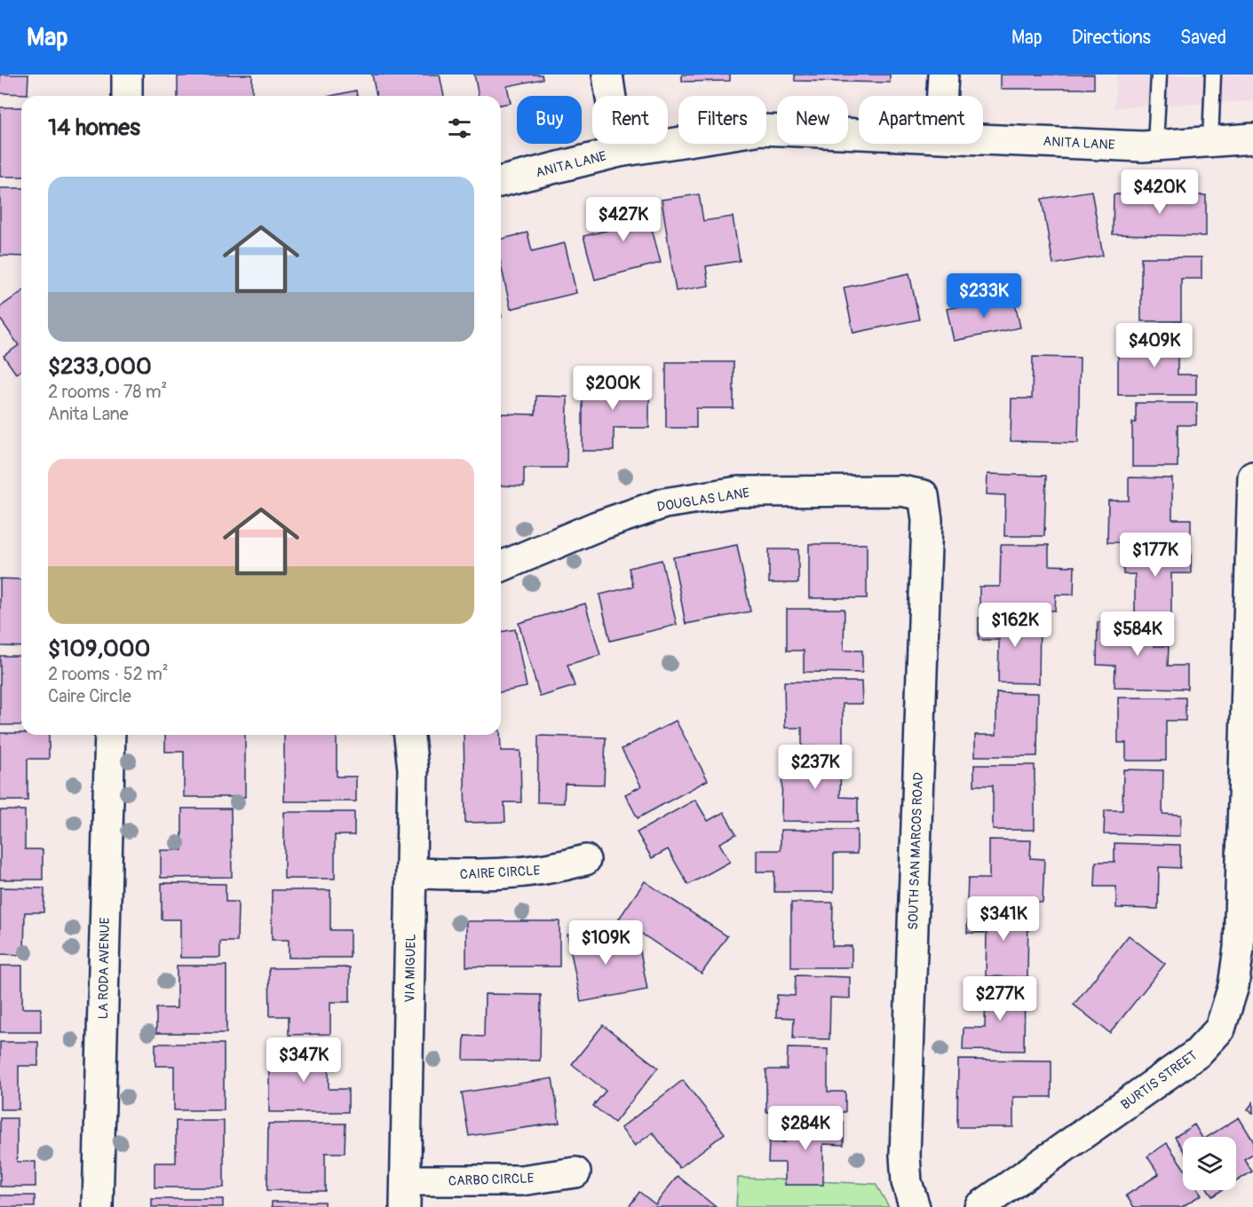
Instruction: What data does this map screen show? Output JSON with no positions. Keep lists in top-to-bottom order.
{
  "streets": {
    "street": [
      "ANITA LANE",
      "DOUGLAS LANE",
      "SOUTH SAN MARCOS ROAD",
      "CAIRE CIRCLE",
      "LA RODA AVENUE",
      "VIA MIGUEL",
      "BURTIS STREET",
      "CARBO CIRCLE"
    ]
  },
  "crossings": [
    ["DOUGLAS LANE", "SOUTH SAN MARCOS ROAD"],
    ["CAIRE CIRCLE", "VIA MIGUEL"],
    ["VIA MIGUEL", "CARBO CIRCLE"]
  ],
  "page": {
    "header": "Map",
    "nav": ["Map", "Directions", "Saved"],
    "chip": [
      "Buy",
      "Rent",
      "Filters",
      "New",
      "Apartment"
    ],
    "heading": "14 homes",
    "list": [
      {
        "name": "$233,000",
        "note": "2 rooms · 78 m² · Anita Lane"
      },
      {
        "name": "$109,000",
        "note": "2 rooms · 52 m² · Caire Circle"
      }
    ],
    "price": [
      "$420K",
      "$427K",
      "$233K",
      "$409K",
      "$200K",
      "$177K",
      "$162K",
      "$584K",
      "$237K",
      "$341K",
      "$109K",
      "$277K",
      "$347K",
      "$284K"
    ]
  }
}
